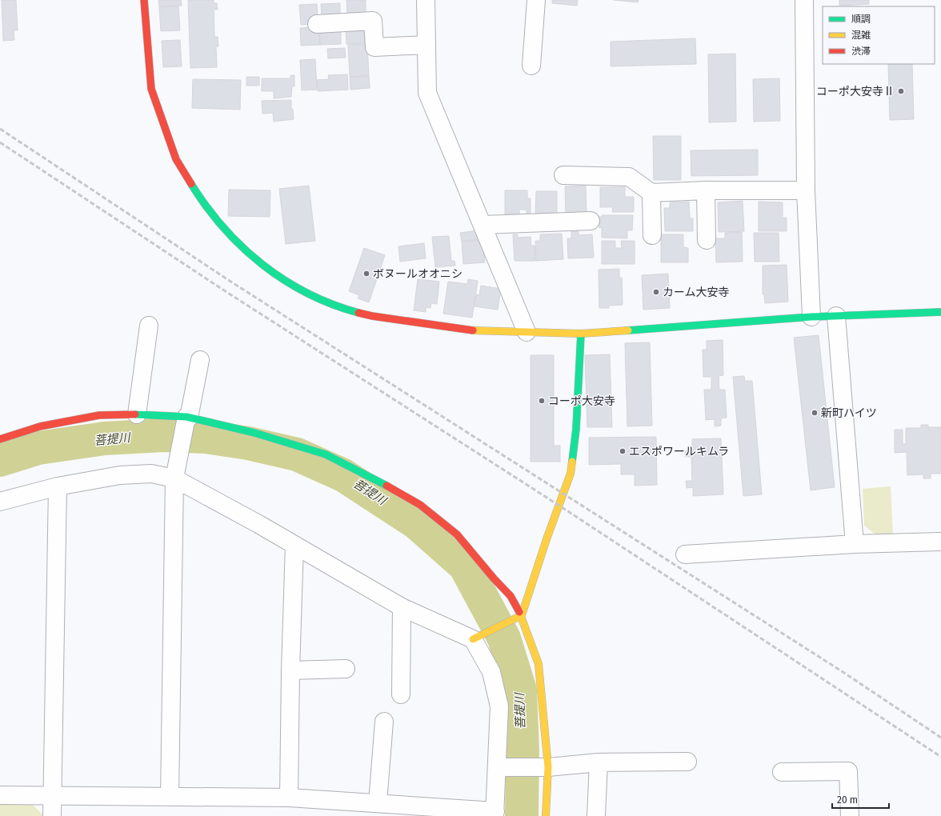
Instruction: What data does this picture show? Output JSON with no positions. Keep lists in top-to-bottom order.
{
  "water": ["菩提川"],
  "places": [
    "コーポ大安寺Ⅱ",
    "ボヌールオオニシ",
    "カーム大安寺",
    "コーポ大安寺",
    "新町ハイツ",
    "エスポワールキムラ"
  ],
  "legend": ["順調", "混雑", "渋滞"],
  "scale_bar": "20 m"
}
